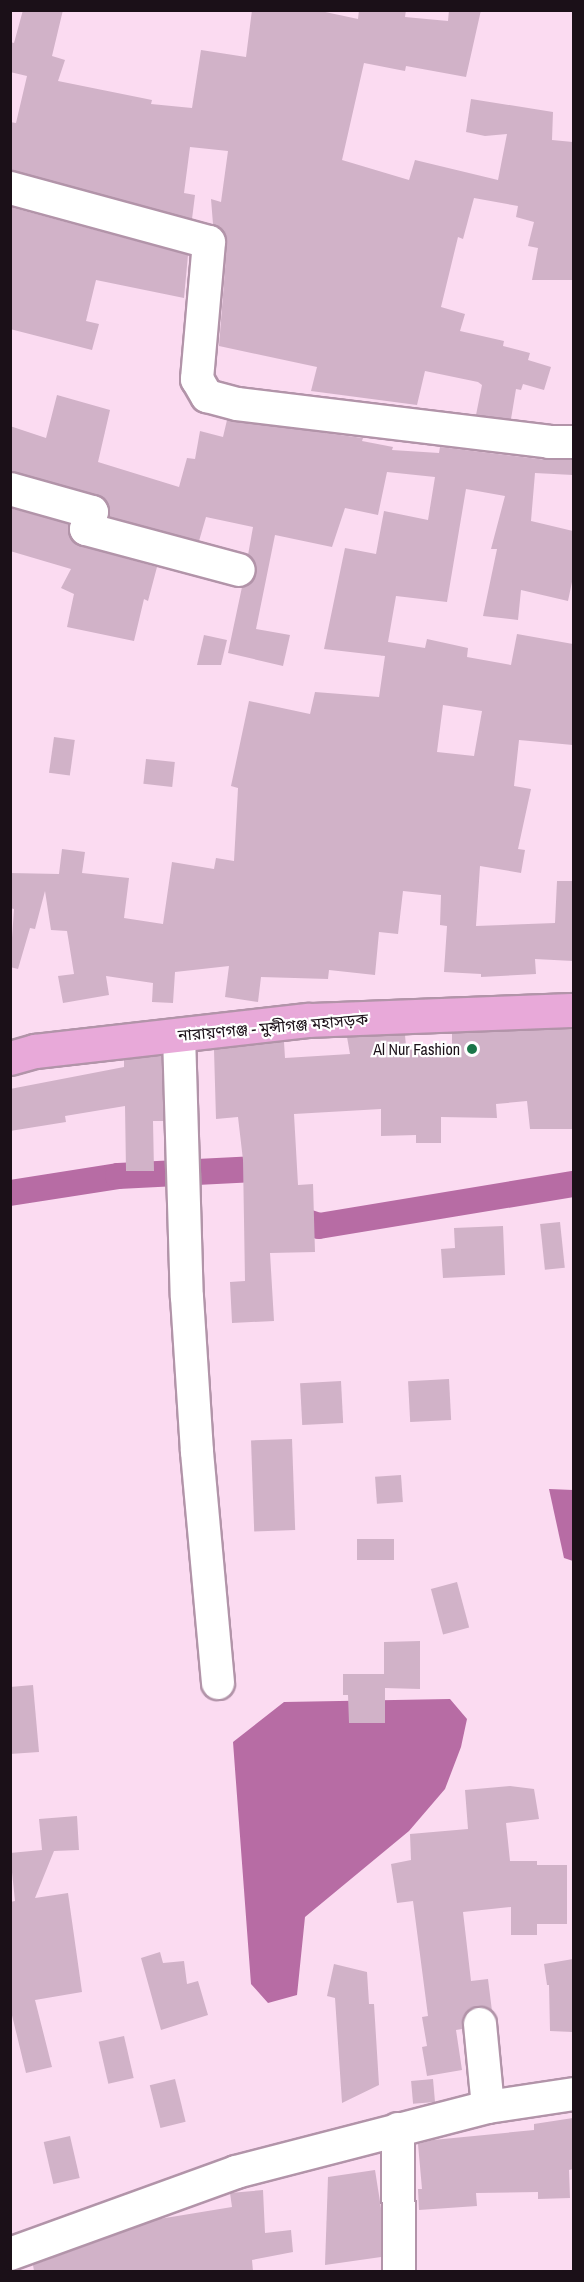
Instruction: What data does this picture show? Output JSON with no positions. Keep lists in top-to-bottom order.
{
  "streets": {
    "main road": ["নারায়ণগঞ্জ - মুন্সীগঞ্জ মহাসড়ক"]
  },
  "places": ["Al Nur Fashion"]
}
